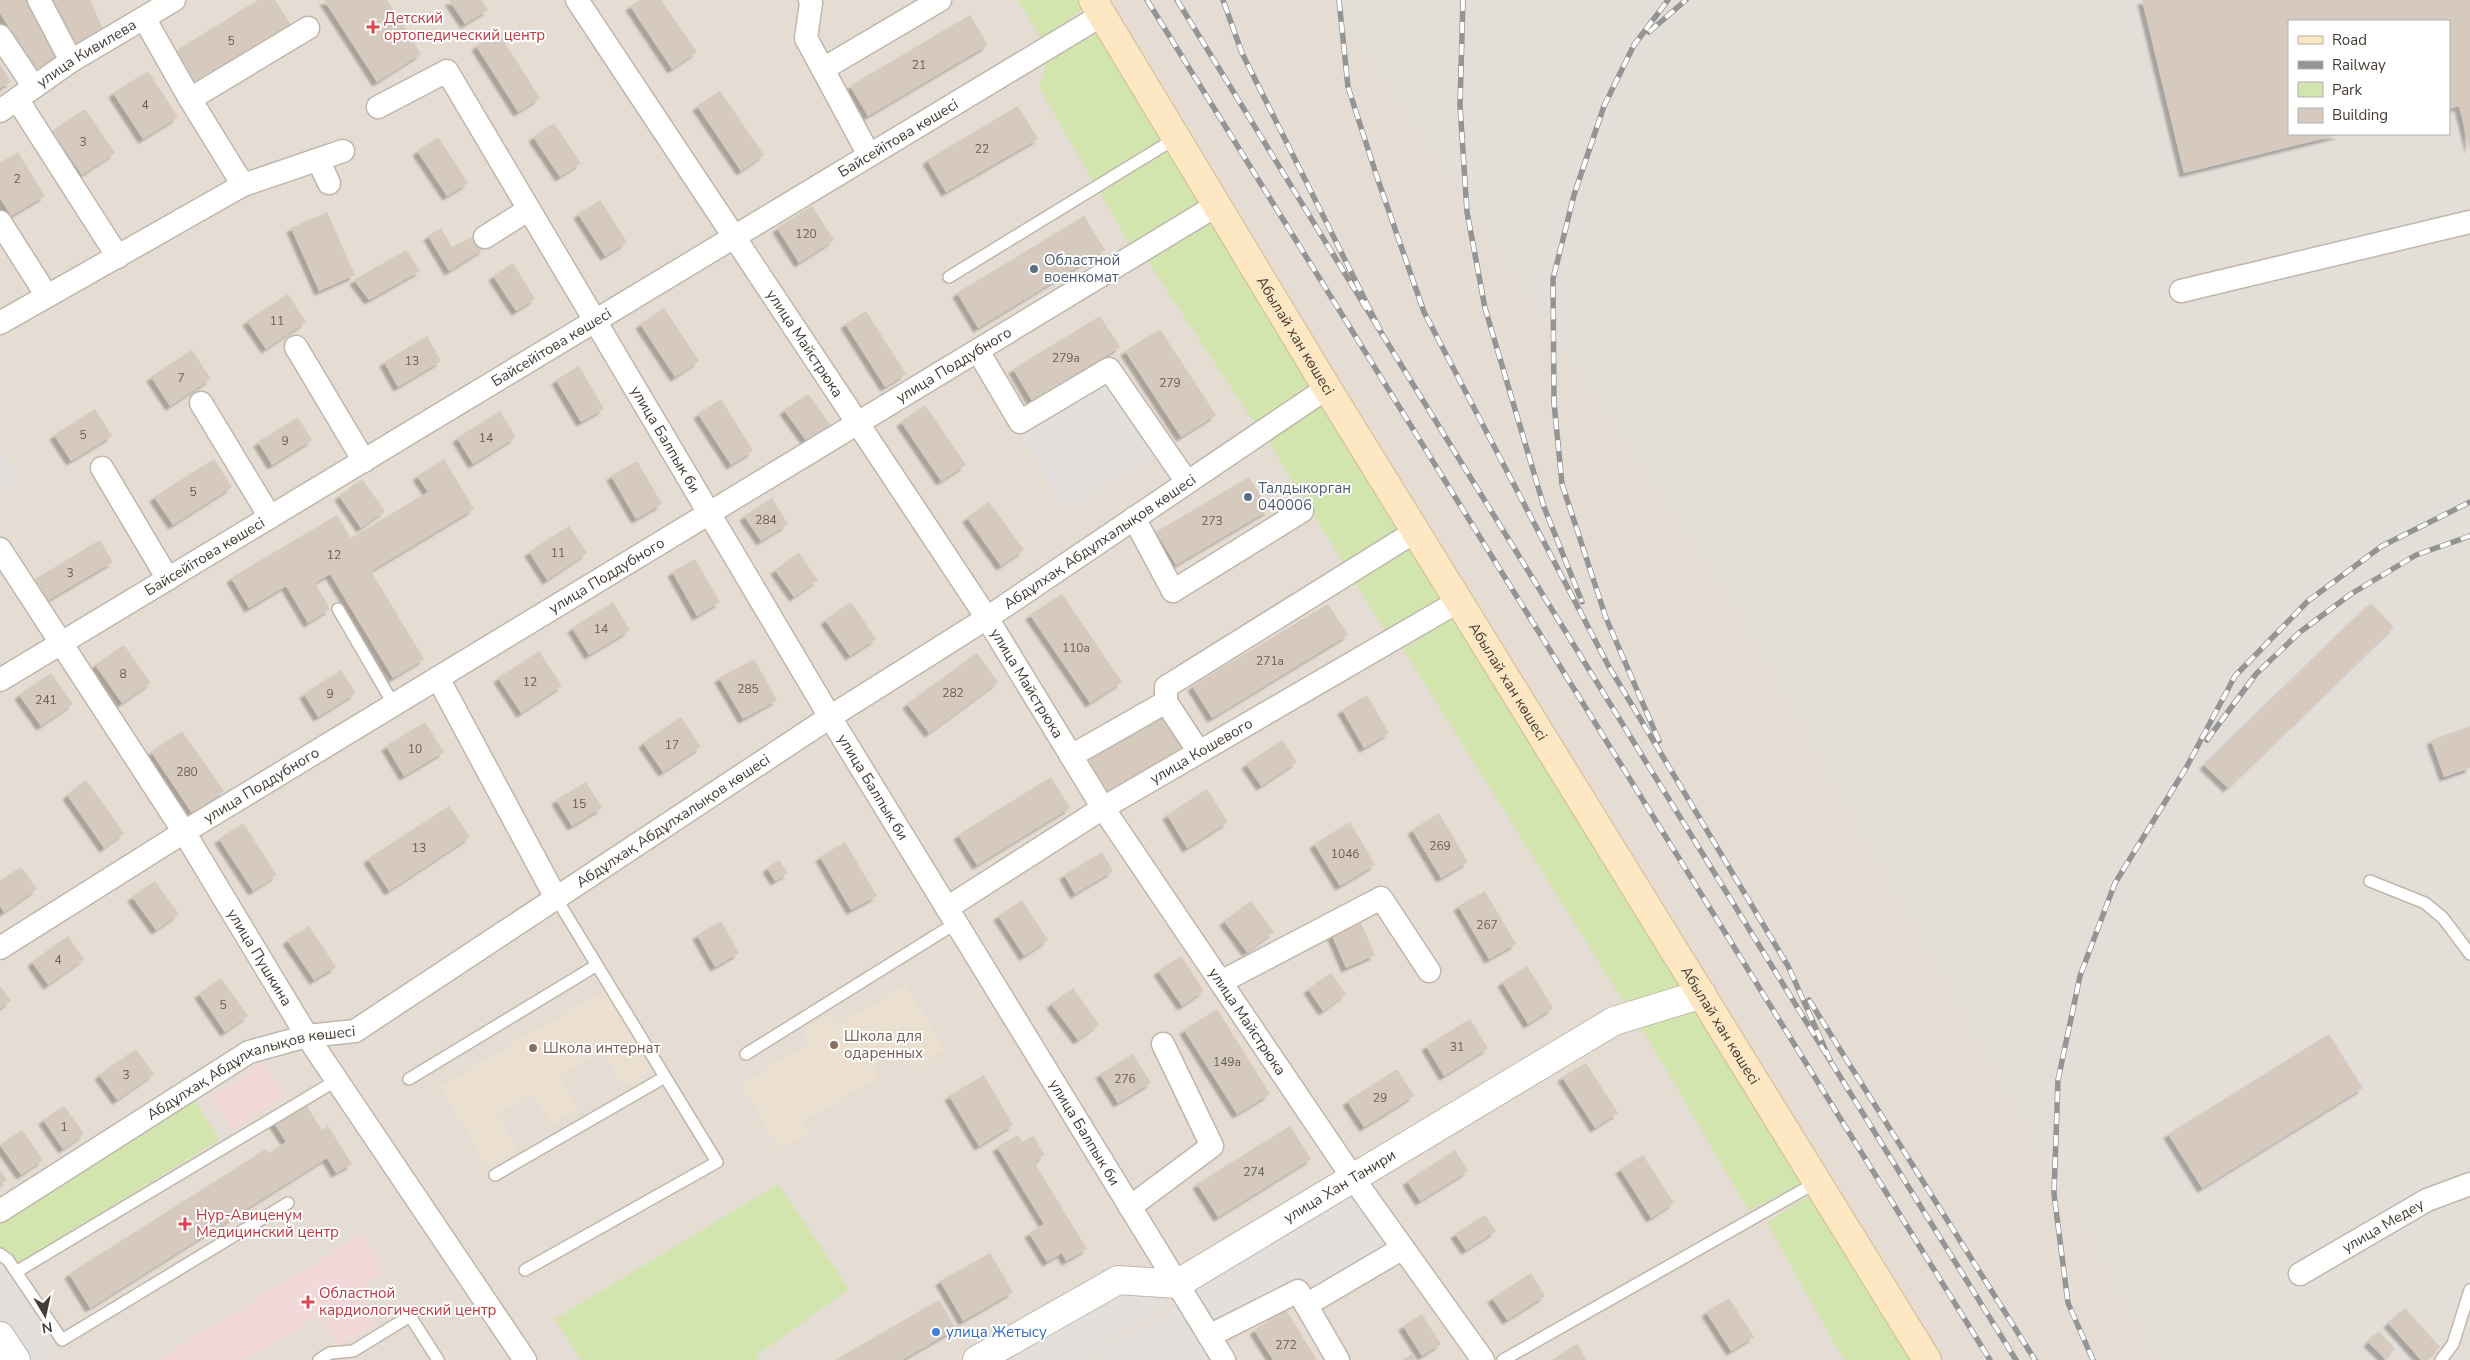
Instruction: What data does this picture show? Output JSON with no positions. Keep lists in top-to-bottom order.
{
  "streets": {
    "main road": ["Абылай хан көшесі"],
    "street": [
      "улица Кивилева",
      "Байсейітова көшесі",
      "улица Майстрюка",
      "улица Поддубного",
      "улица Балпык би",
      "Абдұлхақ Абдұлхалықов көшесі",
      "улица Кошевого",
      "улица Пушкина",
      "улица Хан Танири",
      "улица Медеу"
    ]
  },
  "crossings": [
    ["Байсейітова көшесі", "Абылай хан көшесі"],
    ["Байсейітова көшесі", "улица Майстрюка"],
    ["Байсейітова көшесі", "улица Балпык би"],
    ["Байсейітова көшесі", "улица Пушкина"],
    ["Абылай хан көшесі", "улица Поддубного"],
    ["Абылай хан көшесі", "Абдұлхақ Абдұлхалықов көшесі"],
    ["Абылай хан көшесі", "улица Кошевого"],
    ["Абылай хан көшесі", "улица Хан Танири"],
    ["улица Майстрюка", "улица Поддубного"],
    ["улица Майстрюка", "Абдұлхақ Абдұлхалықов көшесі"],
    ["улица Майстрюка", "улица Кошевого"],
    ["улица Майстрюка", "улица Хан Танири"],
    ["улица Поддубного", "улица Балпык би"],
    ["улица Поддубного", "улица Пушкина"],
    ["улица Балпык би", "Абдұлхақ Абдұлхалықов көшесі"],
    ["улица Балпык би", "улица Кошевого"],
    ["улица Балпык би", "улица Хан Танири"],
    ["Абдұлхақ Абдұлхалықов көшесі", "улица Пушкина"]
  ],
  "places": {
    "health": ["Детский ортопедический центр", "Нур-Авиценум Медицинский центр", "Областной кардиологический центр"],
    "other": [
      "Областной военкомат",
      "Талдыкорган 040006",
      "Школа для одаренных",
      "Школа интернат",
      "улица Жетысу"
    ]
  },
  "house_numbers": [
    "5",
    "21",
    "4",
    "3",
    "22",
    "2",
    "120",
    "11",
    "279а",
    "13",
    "7",
    "279",
    "5",
    "14",
    "9",
    "5",
    "284",
    "273",
    "11",
    "12",
    "3",
    "14",
    "110а",
    "271a",
    "8",
    "12",
    "285",
    "282",
    "9",
    "241",
    "17",
    "10",
    "280",
    "15",
    "269",
    "13",
    "104б",
    "267",
    "4",
    "5",
    "31",
    "149а",
    "3",
    "276",
    "29",
    "1",
    "274",
    "272"
  ],
  "legend": [
    "Road",
    "Railway",
    "Park",
    "Building"
  ],
  "north": "bottom"
}
